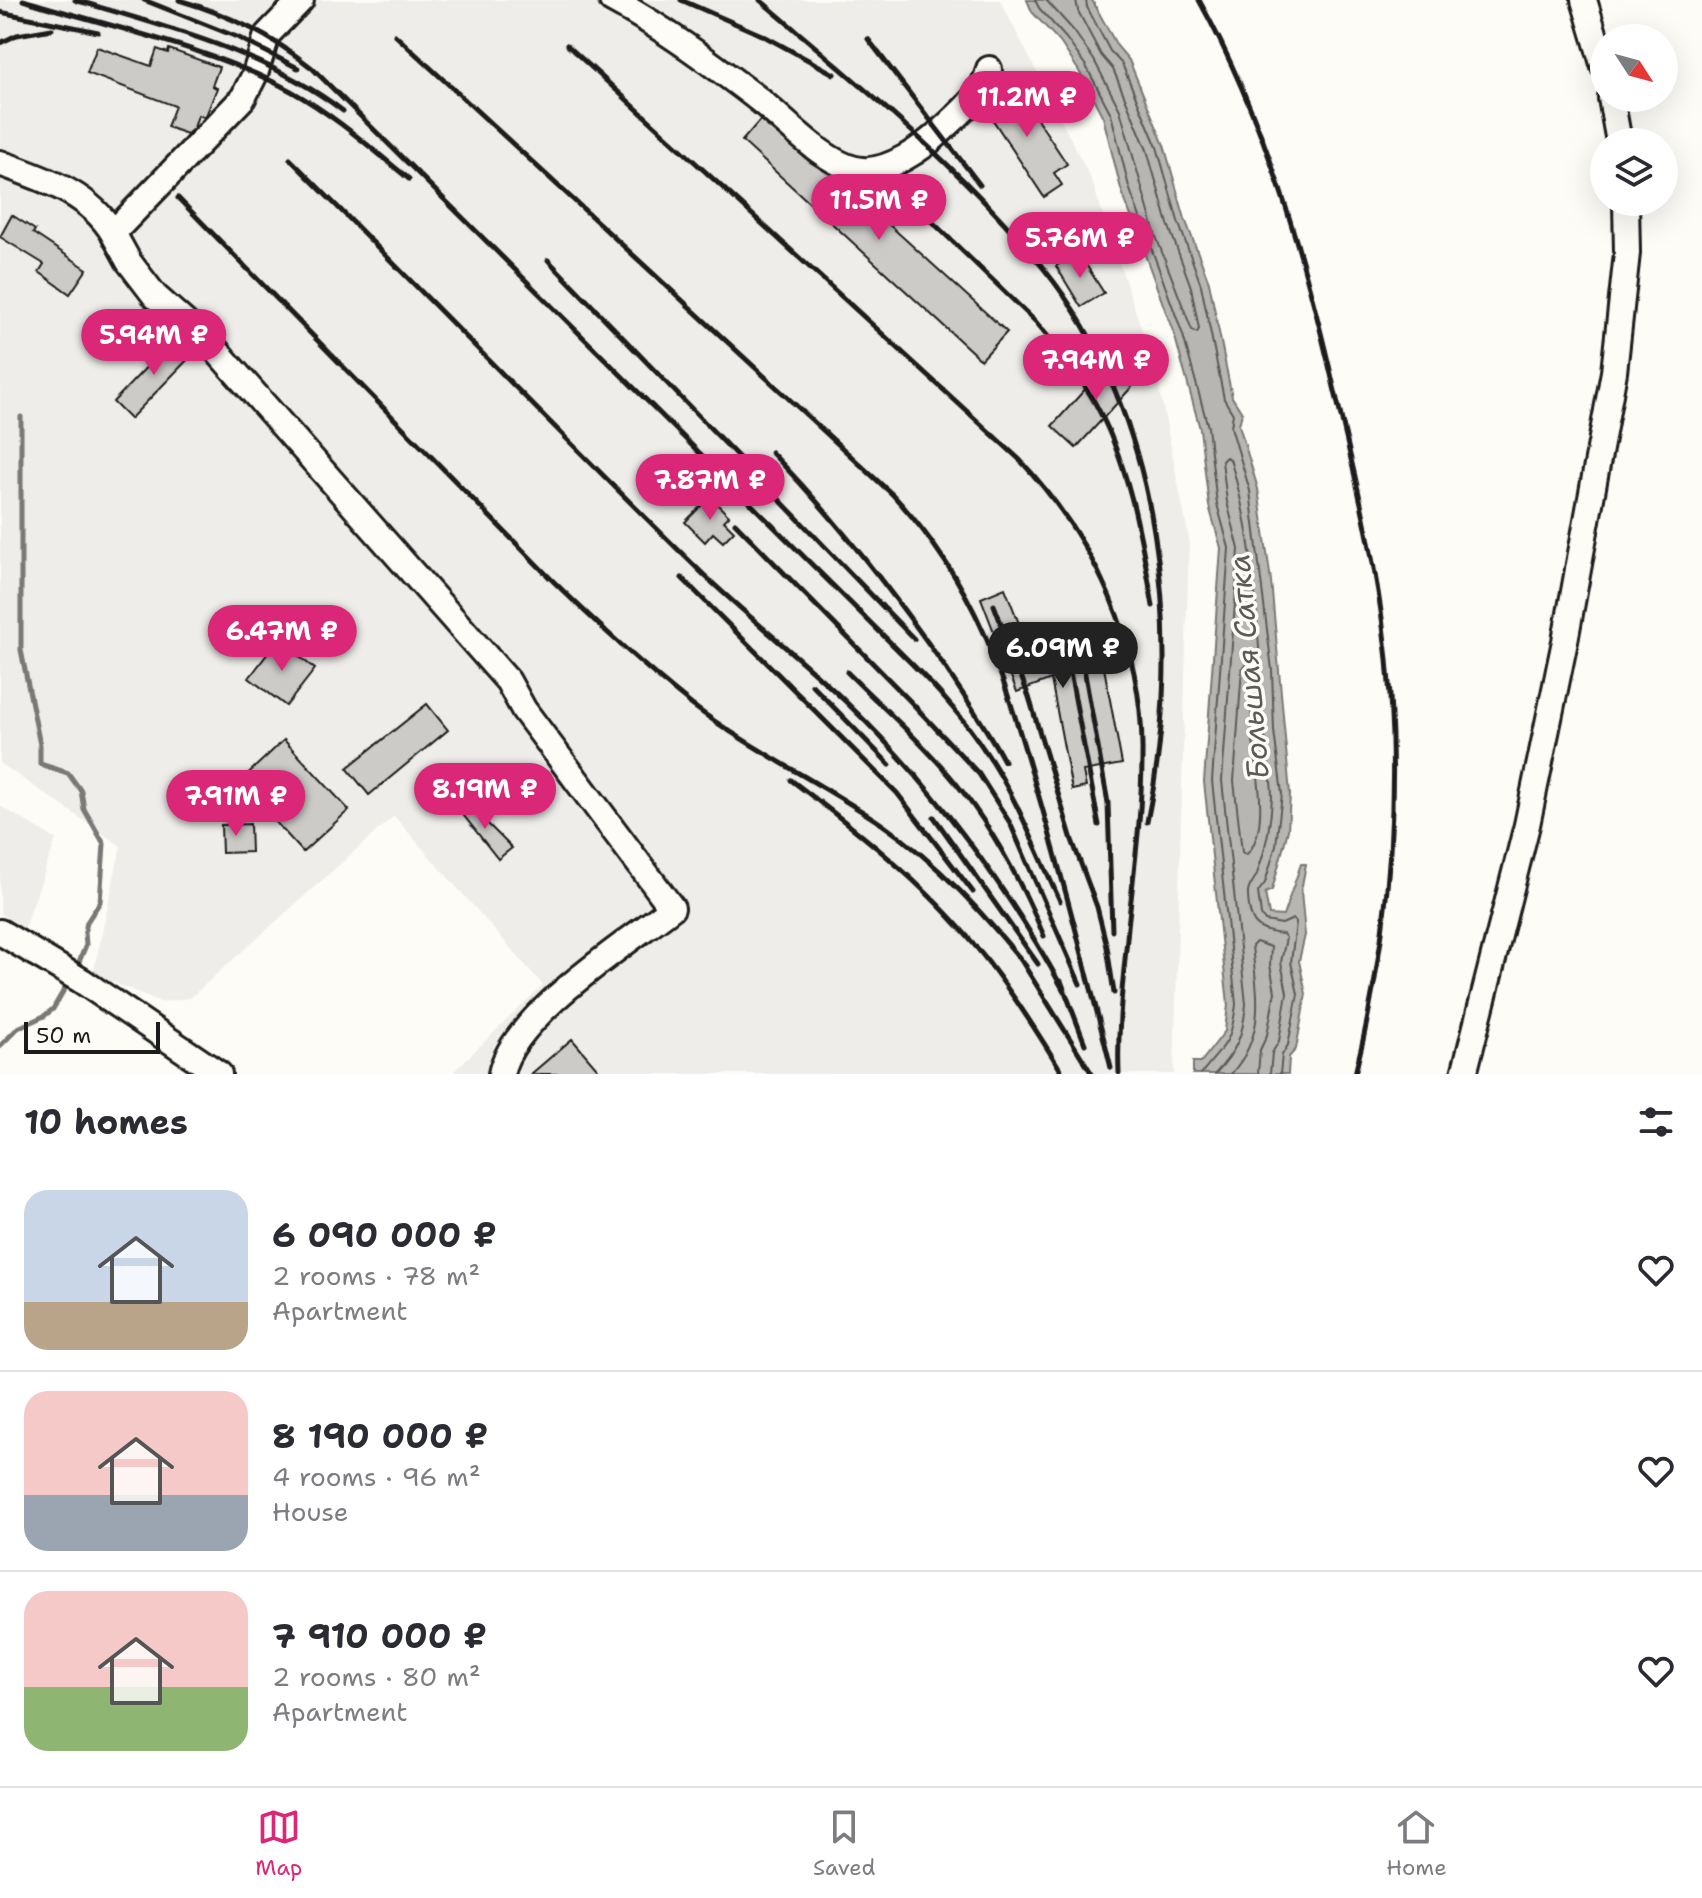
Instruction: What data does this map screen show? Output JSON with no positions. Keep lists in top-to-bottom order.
{
  "water": ["Большая Сатка"],
  "scale_bar": "50 m",
  "north": "bottom right",
  "page": {
    "price": [
      "11.2M ₽",
      "11.5M ₽",
      "5.76M ₽",
      "5.94M ₽",
      "7.94M ₽",
      "7.87M ₽",
      "6.47M ₽",
      "6.09M ₽",
      "8.19M ₽",
      "7.91M ₽"
    ],
    "scale": "50 m",
    "heading": "10 homes",
    "list": [
      {
        "name": "6 090 000 ₽",
        "note": "2 rooms · 78 m² · Apartment"
      },
      {
        "name": "8 190 000 ₽",
        "note": "4 rooms · 96 m² · House"
      },
      {
        "name": "7 910 000 ₽",
        "note": "2 rooms · 80 m² · Apartment"
      }
    ],
    "tabs": ["Map", "Saved", "Home"]
  }
}
